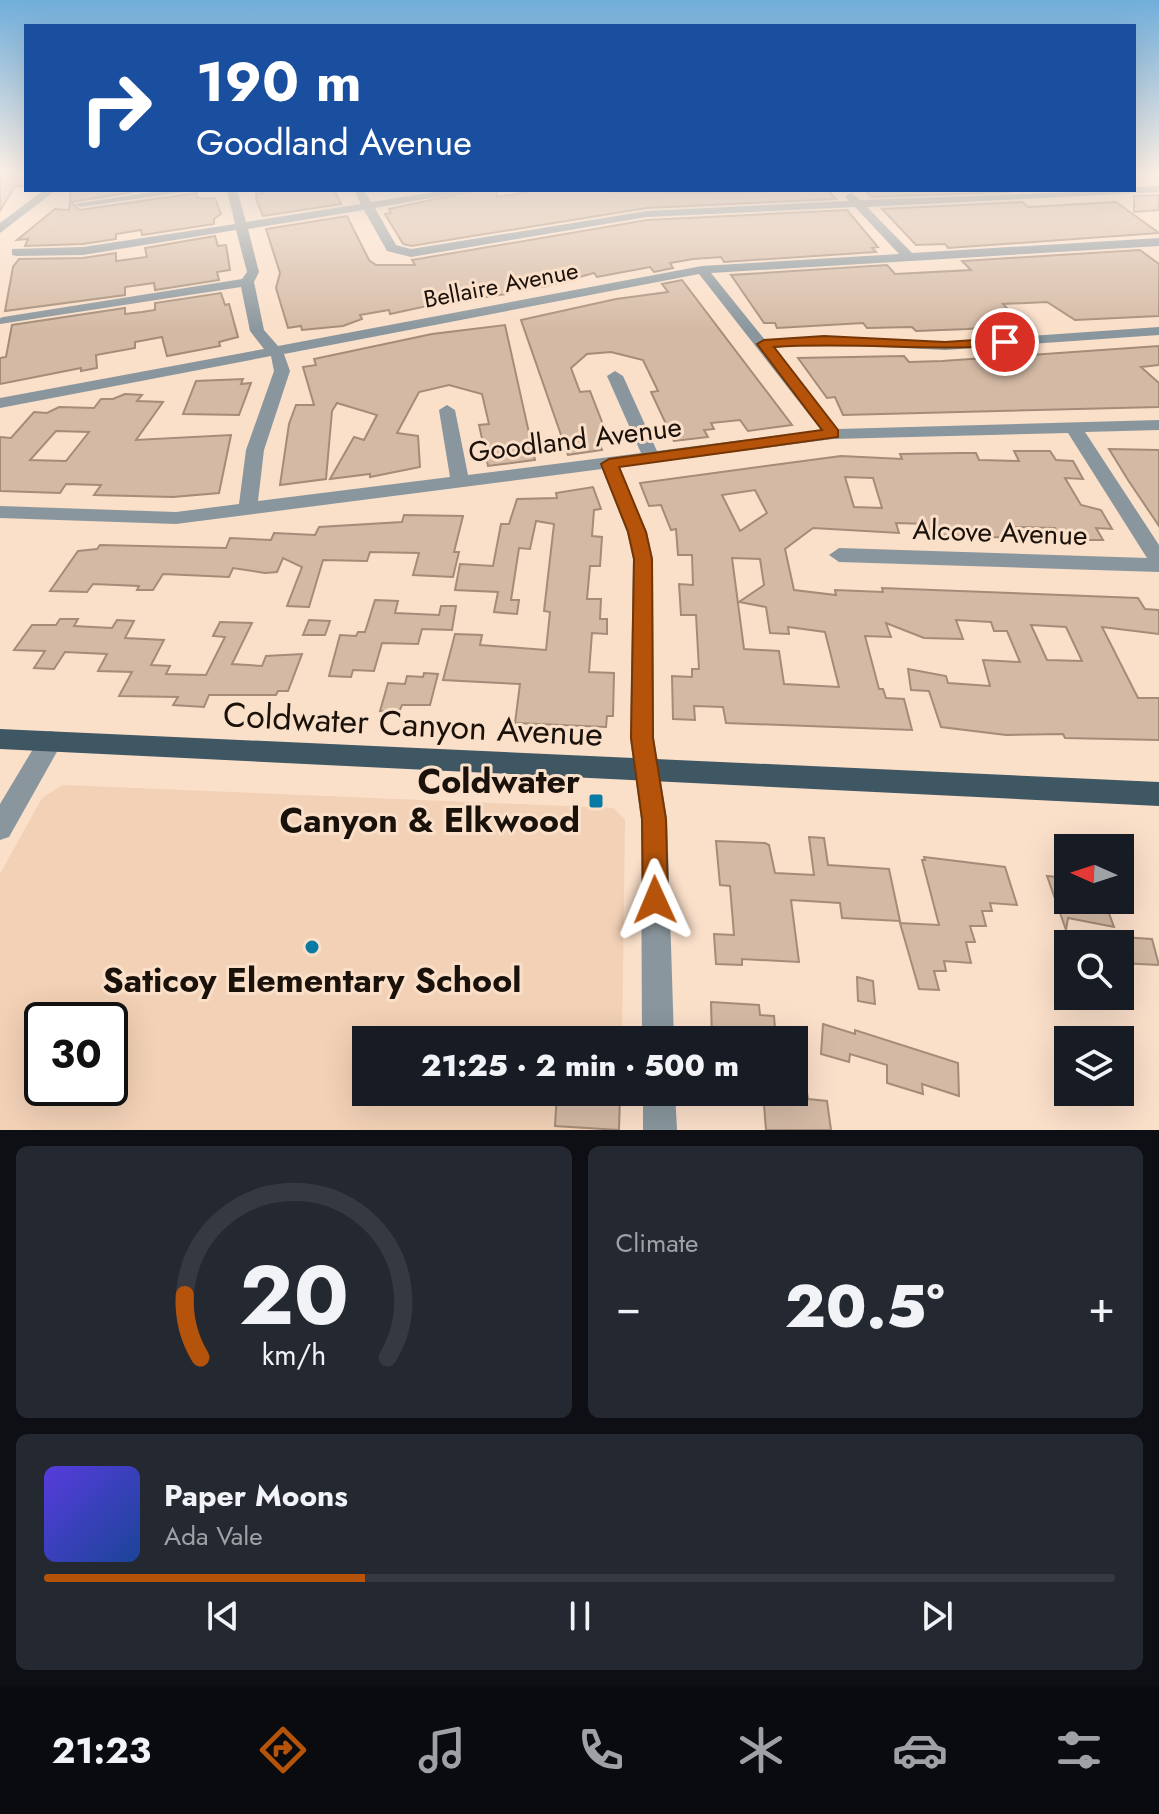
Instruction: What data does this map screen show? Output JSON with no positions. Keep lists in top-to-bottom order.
{
  "streets": {
    "main road": ["Coldwater Canyon Avenue"],
    "street": ["Bellaire Avenue", "Goodland Avenue", "Alcove Avenue"]
  },
  "places": {
    "transit": ["Coldwater Canyon & Elkwood"],
    "other": ["Saticoy Elementary School"]
  },
  "north": "left",
  "page": {
    "turn": ["190 m", "Goodland Avenue"],
    "limit": "30",
    "trip": "21:25 · 2 min · 500 m",
    "tile": "Climate",
    "heat": ["−", "20.5°", "+"],
    "song": ["Paper Moons", "Ada Vale"],
    "tabs": "21:23",
    "gauge": ["20", "km/h"]
  }
}
